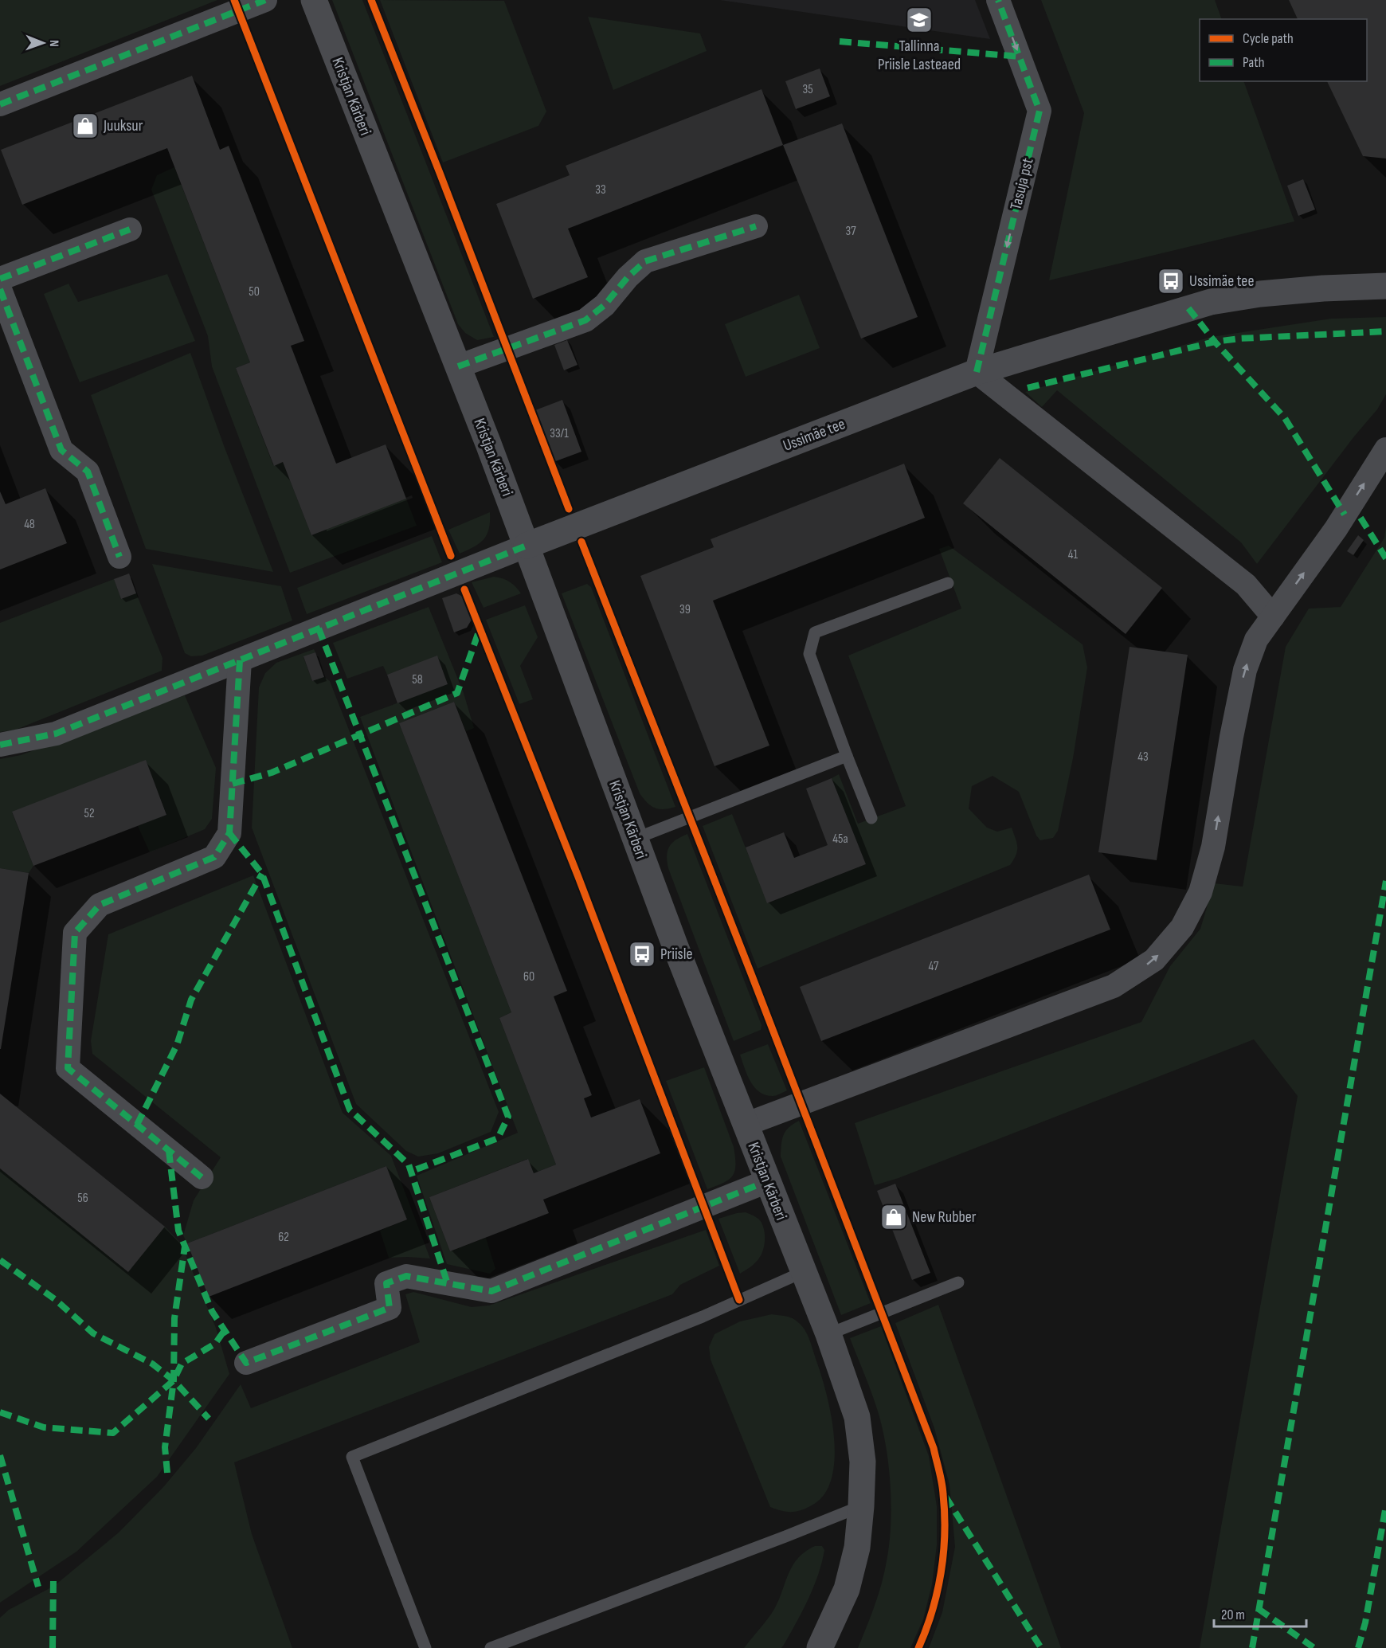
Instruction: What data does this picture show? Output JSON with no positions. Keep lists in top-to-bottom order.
{
  "streets": {
    "street": ["Kristjan Kärberi", "Tasuja pst", "Ussimäe tee"]
  },
  "crossings": [
    ["Kristjan Kärberi", "Ussimäe tee"],
    ["Tasuja pst", "Ussimäe tee"]
  ],
  "one_way": ["Tasuja pst"],
  "places": {
    "school or university": ["Tallinna Priisle Lasteaed"],
    "shop": ["Juuksur", "New Rubber"],
    "bus stop": ["Ussimäe tee", "Priisle"]
  },
  "house_numbers": [
    "35",
    "33",
    "37",
    "50",
    "33/1",
    "48",
    "41",
    "39",
    "58",
    "43",
    "52",
    "45a",
    "47",
    "60",
    "56",
    "62"
  ],
  "legend": ["Cycle path", "Path"],
  "scale_bar": "20 m",
  "north": "right"
}
